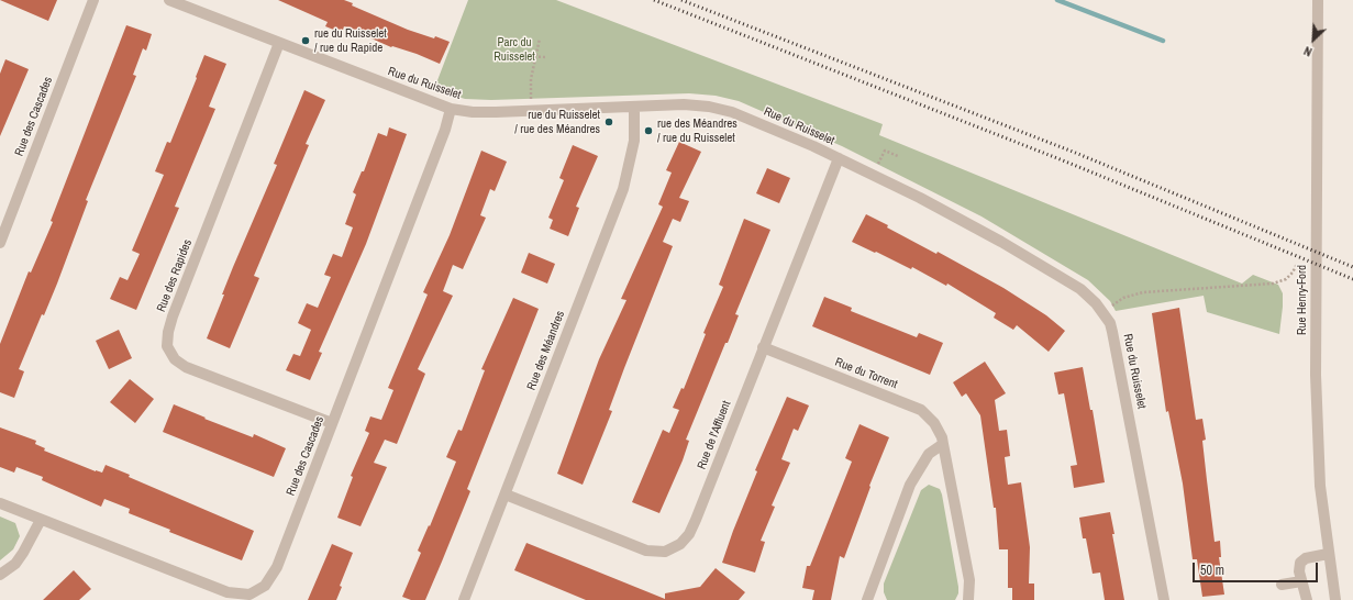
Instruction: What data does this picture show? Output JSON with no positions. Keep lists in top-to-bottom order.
{
  "streets": {
    "street": [
      "Rue du Ruisselet",
      "Rue des Cascades",
      "Rue des Rapides",
      "Rue Henry-Ford",
      "Rue des Méandres",
      "Rue du Torrent",
      "Rue de l'Affluent"
    ]
  },
  "crossings": [
    ["Rue du Ruisselet", "Rue des Cascades"],
    ["Rue du Ruisselet", "Rue des Rapides"],
    ["Rue du Ruisselet", "Rue des Méandres"],
    ["Rue du Ruisselet", "Rue de l'Affluent"],
    ["Rue des Cascades", "Rue des Rapides"],
    ["Rue des Méandres", "Rue de l'Affluent"],
    ["Rue du Torrent", "Rue de l'Affluent"]
  ],
  "parks": ["Parc du Ruisselet"],
  "places": ["rue du Ruisselet / rue du Rapide", "rue du Ruisselet / rue des Méandres", "rue des Méandres / rue du Ruisselet"],
  "scale_bar": "50 m",
  "north": "bottom left"
}
